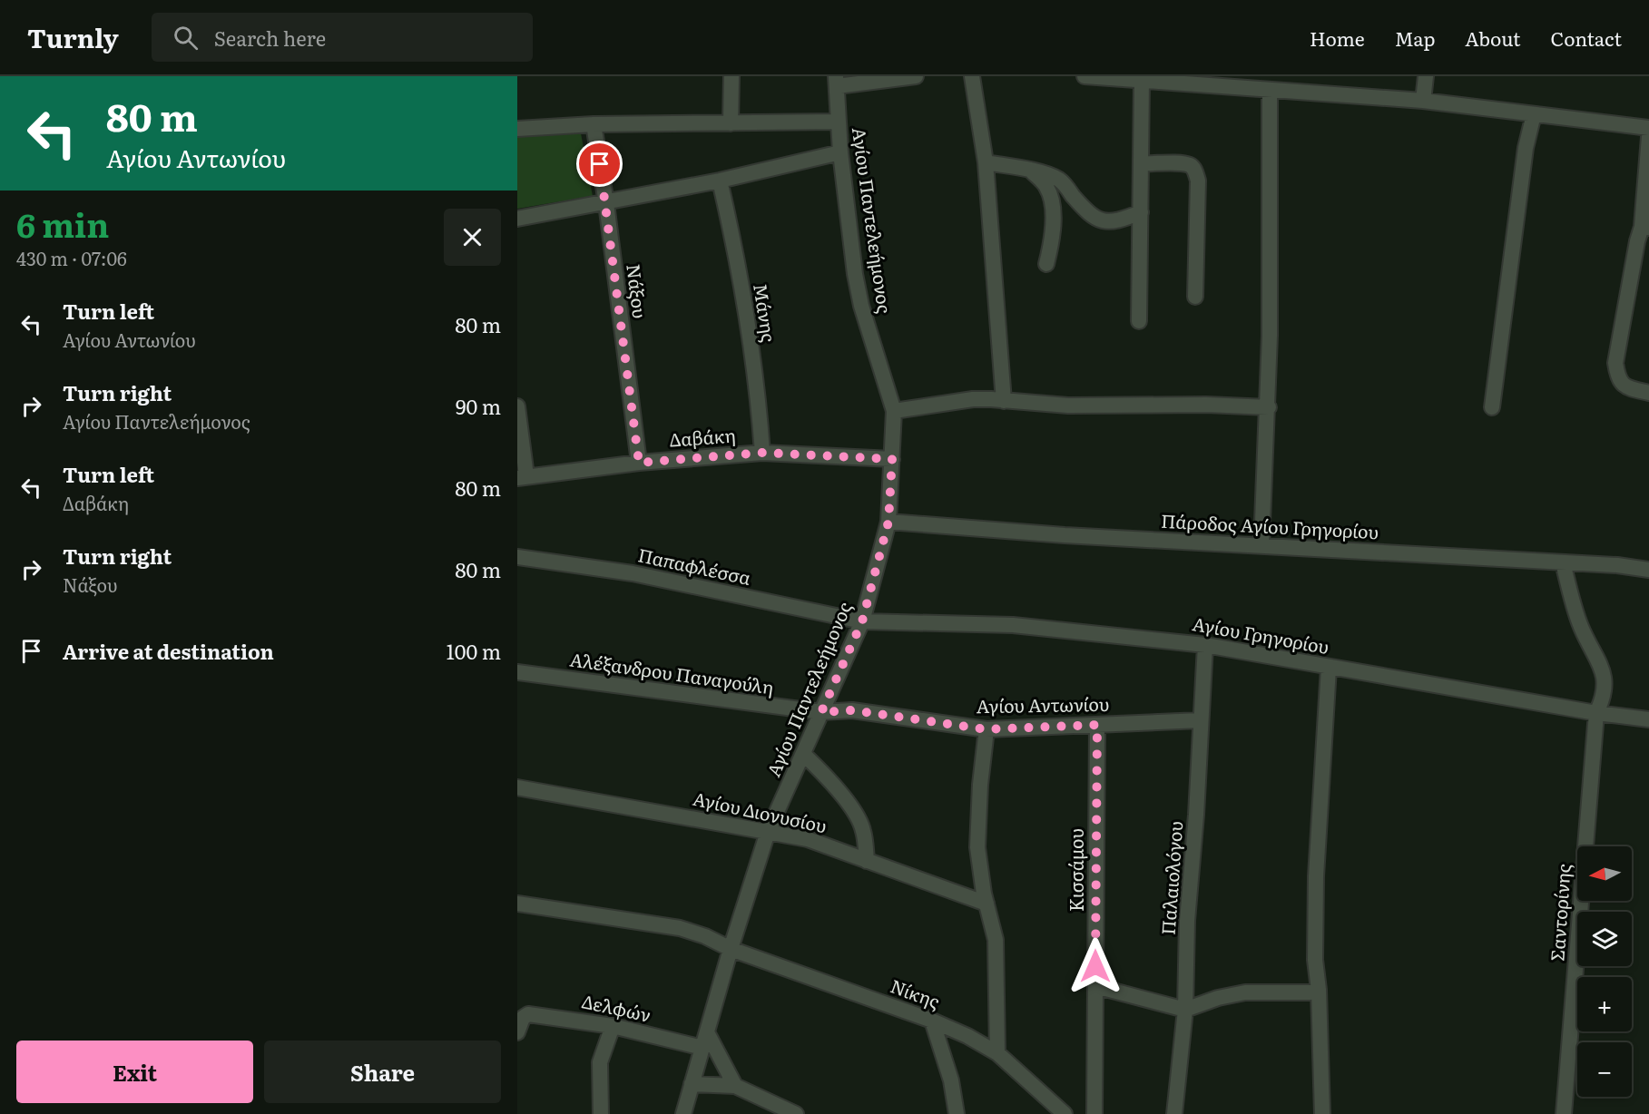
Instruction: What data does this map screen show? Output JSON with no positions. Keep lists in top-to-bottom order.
{
  "streets": {
    "street": [
      "Αγίου Παντελεήμονος",
      "Νάξου",
      "Μάνης",
      "Δαβάκη",
      "Πάροδος Αγίου Γρηγορίου",
      "Παπαφλέσσα",
      "Αγίου Γρηγορίου",
      "Αλέξανδρου Παναγούλη",
      "Αγίου Αντωνίου",
      "Αγίου Διονυσίου",
      "Κισσάμου",
      "Παλαιολόγου",
      "Σαντορίνης",
      "Νίκης",
      "Δελφών"
    ]
  },
  "crossings": [
    ["Αγίου Παντελεήμονος", "Δαβάκη"],
    ["Αγίου Παντελεήμονος", "Πάροδος Αγίου Γρηγορίου"],
    ["Αγίου Παντελεήμονος", "Παπαφλέσσα"],
    ["Αγίου Παντελεήμονος", "Αγίου Γρηγορίου"],
    ["Αγίου Παντελεήμονος", "Αλέξανδρου Παναγούλη"],
    ["Αγίου Παντελεήμονος", "Αγίου Αντωνίου"],
    ["Αγίου Παντελεήμονος", "Αγίου Διονυσίου"],
    ["Αγίου Παντελεήμονος", "Νίκης"],
    ["Αγίου Παντελεήμονος", "Δελφών"],
    ["Νάξου", "Δαβάκη"],
    ["Μάνης", "Δαβάκη"],
    ["Πάροδος Αγίου Γρηγορίου", "Σαντορίνης"],
    ["Παπαφλέσσα", "Αγίου Γρηγορίου"],
    ["Αγίου Γρηγορίου", "Παλαιολόγου"],
    ["Αγίου Γρηγορίου", "Σαντορίνης"],
    ["Αλέξανδρου Παναγούλη", "Αγίου Αντωνίου"],
    ["Αγίου Αντωνίου", "Κισσάμου"],
    ["Αγίου Αντωνίου", "Παλαιολόγου"]
  ],
  "north": "left",
  "page": {
    "header": "Turnly",
    "search": "Search here",
    "nav": [
      "Home",
      "Map",
      "About",
      "Contact"
    ],
    "turn": ["80 m", "Αγίου Αντωνίου"],
    "heading": ["6 min", "430 m · 07:06"],
    "list": [
      {
        "name": "Turn left",
        "note": "Αγίου Αντωνίου",
        "value": "80 m"
      },
      {
        "name": "Turn right",
        "note": "Αγίου Παντελεήμονος",
        "value": "90 m"
      },
      {
        "name": "Turn left",
        "note": "Δαβάκη",
        "value": "80 m"
      },
      {
        "name": "Turn right",
        "note": "Νάξου",
        "value": "80 m"
      },
      {
        "name": "Arrive at destination",
        "value": "100 m"
      }
    ],
    "map_buttons": ["+", "−"],
    "buttons": ["Exit", "Share"]
  }
}
